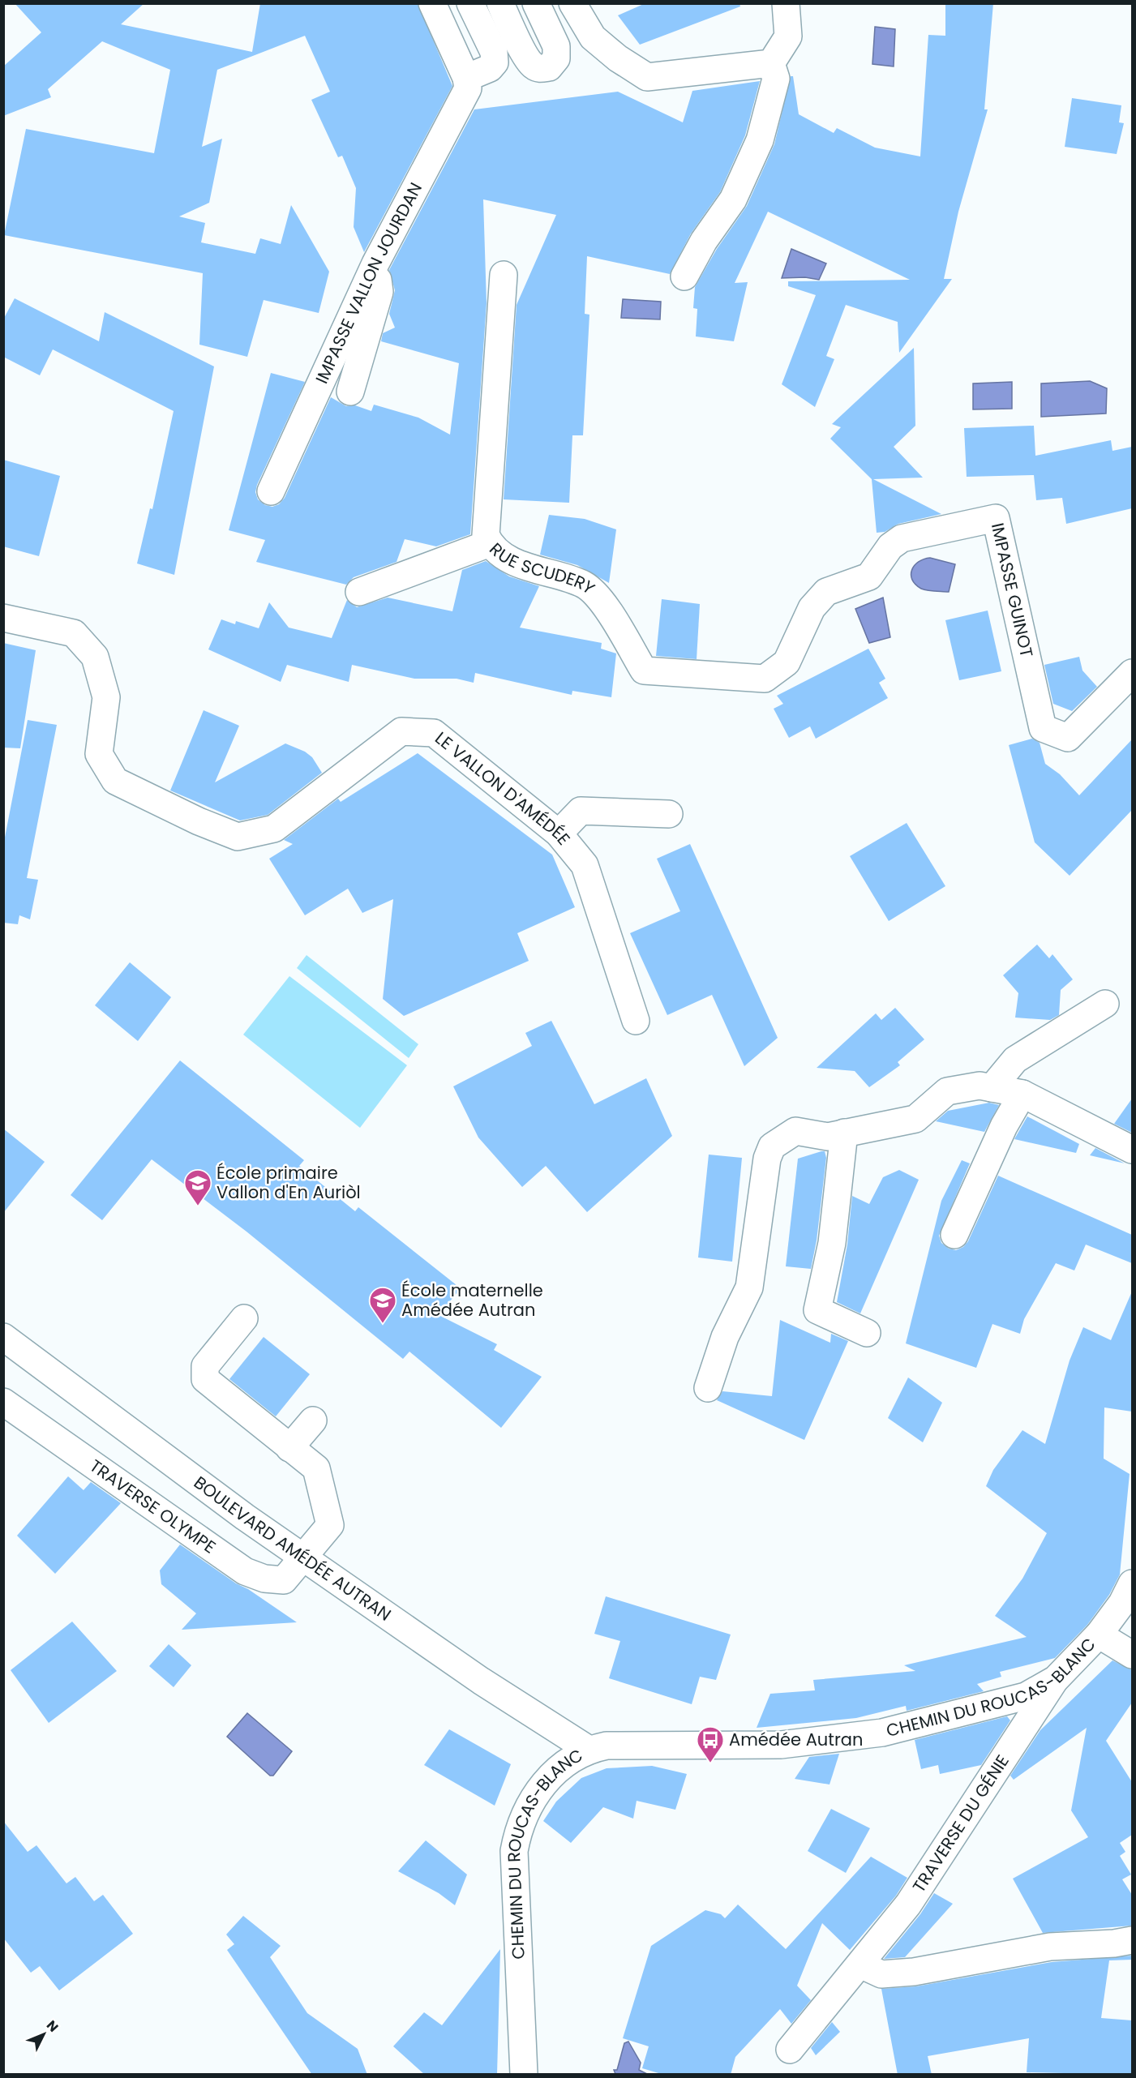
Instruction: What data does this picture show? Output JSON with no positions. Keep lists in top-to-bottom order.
{
  "streets": {
    "street": [
      "IMPASSE VALLON JOURDAN",
      "RUE SCUDERY",
      "IMPASSE GUINOT",
      "LE VALLON D'AMÉDÉE",
      "TRAVERSE OLYMPE",
      "BOULEVARD AMÉDÉE AUTRAN",
      "CHEMIN DU ROUCAS-BLANC",
      "TRAVERSE DU GÉNIE"
    ]
  },
  "crossings": [
    ["RUE SCUDERY", "IMPASSE GUINOT"],
    ["TRAVERSE OLYMPE", "BOULEVARD AMÉDÉE AUTRAN"],
    ["BOULEVARD AMÉDÉE AUTRAN", "CHEMIN DU ROUCAS-BLANC"],
    ["CHEMIN DU ROUCAS-BLANC", "TRAVERSE DU GÉNIE"]
  ],
  "places": {
    "school or university": ["École primaire Vallon d'En Auriòl", "École maternelle Amédée Autran"],
    "bus stop": ["Amédée Autran"]
  },
  "north": "top right"
}
